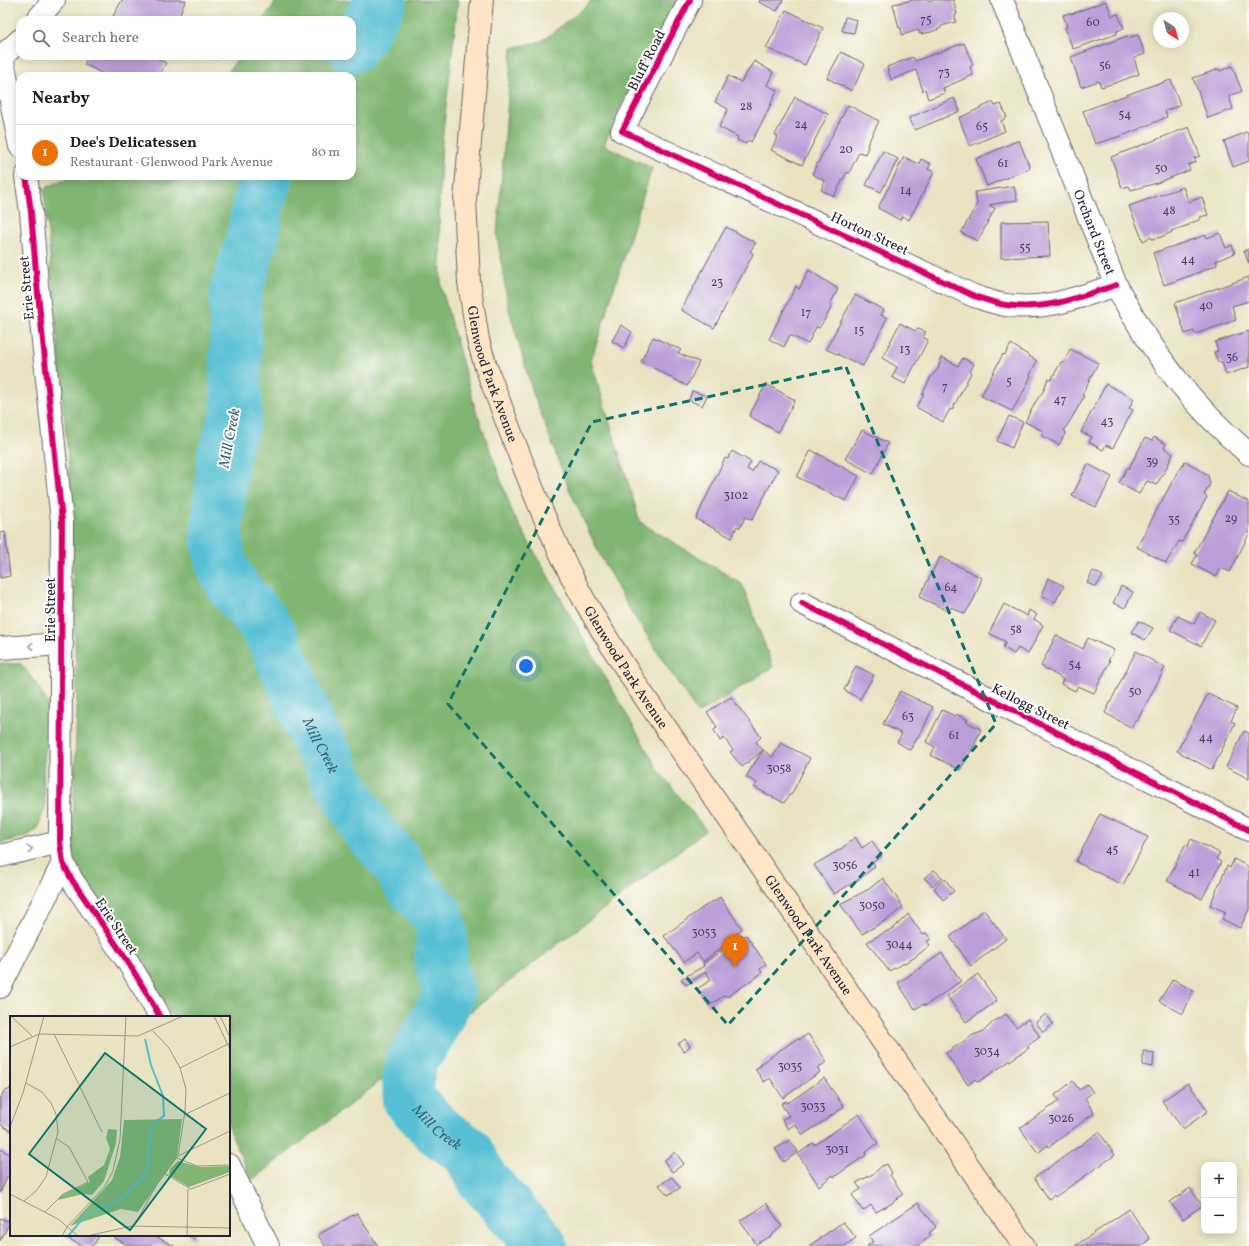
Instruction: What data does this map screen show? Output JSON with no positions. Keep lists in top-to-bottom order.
{
  "streets": {
    "main road": ["Glenwood Park Avenue"],
    "street": [
      "Bluff Road",
      "Orchard Street",
      "Horton Street",
      "Erie Street",
      "Kellogg Street"
    ]
  },
  "crossings": [
    ["Bluff Road", "Horton Street"],
    ["Orchard Street", "Horton Street"]
  ],
  "water": ["Mill Creek"],
  "house_numbers": [
    "75",
    "60",
    "56",
    "73",
    "28",
    "54",
    "24",
    "65",
    "20",
    "61",
    "50",
    "14",
    "48",
    "55",
    "44",
    "23",
    "40",
    "17",
    "15",
    "13",
    "36",
    "5",
    "7",
    "47",
    "43",
    "39",
    "3102",
    "29",
    "35",
    "64",
    "58",
    "54",
    "50",
    "63",
    "61",
    "44",
    "3058",
    "45",
    "3056",
    "41",
    "3050",
    "3053",
    "3044",
    "3034",
    "3035",
    "3033",
    "3026",
    "3031"
  ],
  "north": "bottom right",
  "page": {
    "search": "Search here",
    "heading": "Nearby",
    "list": [
      {
        "mark": "1",
        "name": "Dee's Delicatessen",
        "note": "Restaurant · Glenwood Park Avenue",
        "value": "80 m"
      }
    ],
    "pins": "1",
    "map_buttons": ["+", "−"]
  }
}
